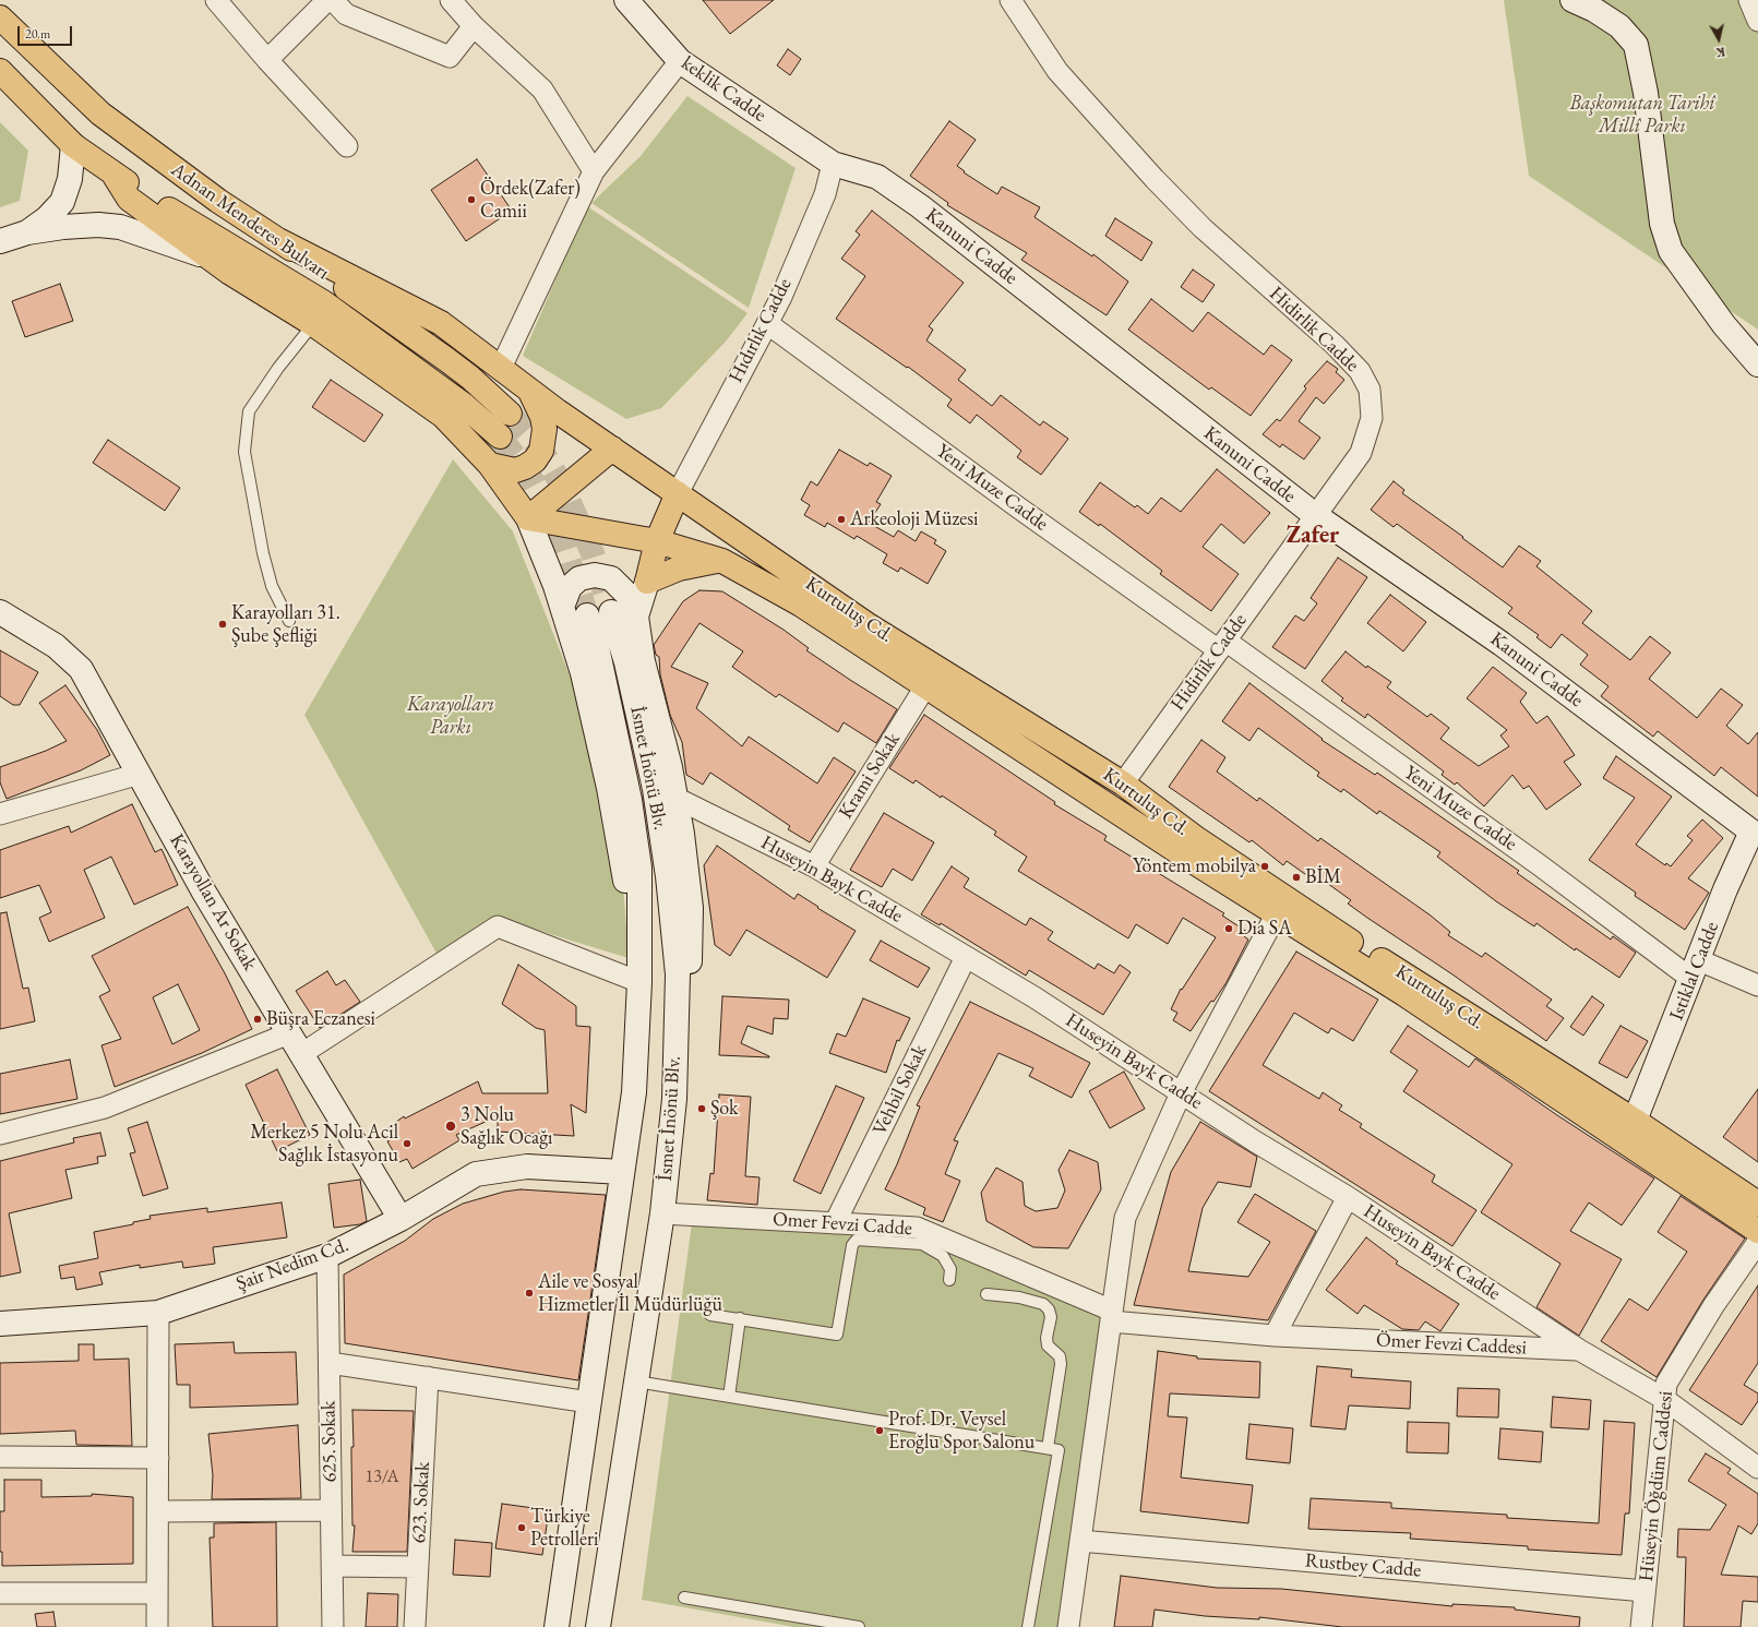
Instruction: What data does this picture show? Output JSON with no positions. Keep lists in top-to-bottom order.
{
  "streets": {
    "main road": ["Adnan Menderes Bulvarı", "Kurtuluş Cd."],
    "street": [
      "keklik Cadde",
      "Kanuni Cadde",
      "Hidirlik Cadde",
      "Hıdırlık Cadde",
      "Yeni Muze Cadde",
      "İsmet İnönü Blv.",
      "Krami Sokak",
      "Huseyin Bayk Cadde",
      "Karayollan Ar Sokak",
      "Istiklal Cadde",
      "Vehbil Sokak",
      "Omer Fevzi Cadde",
      "Şair Nedim Cd.",
      "Ömer Fevzi Caddesi",
      "625. Sokak",
      "Hüseyin Öğdüm Caddesi",
      "623. Sokak",
      "Rustbey Cadde"
    ]
  },
  "crossings": [
    ["keklik Cadde", "Kanuni Cadde"],
    ["keklik Cadde", "Hıdırlık Cadde"],
    ["Adnan Menderes Bulvarı", "Kurtuluş Cd."],
    ["Kanuni Cadde", "Hidirlik Cadde"],
    ["Kanuni Cadde", "Hıdırlık Cadde"],
    ["Kanuni Cadde", "Istiklal Cadde"],
    ["Hidirlik Cadde", "Yeni Muze Cadde"],
    ["Hidirlik Cadde", "Kurtuluş Cd."],
    ["Hıdırlık Cadde", "Yeni Muze Cadde"],
    ["Hıdırlık Cadde", "Kurtuluş Cd."],
    ["Yeni Muze Cadde", "Istiklal Cadde"],
    ["Kurtuluş Cd.", "Krami Sokak"],
    ["Kurtuluş Cd.", "Istiklal Cadde"],
    ["İsmet İnönü Blv.", "Omer Fevzi Cadde"],
    ["İsmet İnönü Blv.", "Şair Nedim Cd."],
    ["Krami Sokak", "Huseyin Bayk Cadde"],
    ["Huseyin Bayk Cadde", "Vehbil Sokak"],
    ["Huseyin Bayk Cadde", "Ömer Fevzi Caddesi"],
    ["Karayollan Ar Sokak", "Şair Nedim Cd."],
    ["Vehbil Sokak", "Omer Fevzi Cadde"],
    ["Omer Fevzi Cadde", "Ömer Fevzi Caddesi"],
    ["Şair Nedim Cd.", "625. Sokak"],
    ["Ömer Fevzi Caddesi", "Hüseyin Öğdüm Caddesi"],
    ["Hüseyin Öğdüm Caddesi", "Rustbey Cadde"]
  ],
  "districts": ["Zafer"],
  "parks": ["Başkomutan Tarihî Millî Parkı", "Karayolları Parkı"],
  "places": [
    "Ördek(Zafer) Camii",
    "Arkeoloji Müzesi",
    "Karayolları 31. Şube Şefliği",
    "Yöntem mobilya",
    "BİM",
    "Dia SA",
    "Büşra Eczanesi",
    "Şok",
    "3 Nolu Sağlık Ocağı",
    "Merkez 5 Nolu Acil Sağlık İstasyonu",
    "Aile ve Sosyal Hizmetler İl Müdürlüğü",
    "Prof. Dr. Veysel Eroğlu Spor Salonu",
    "Türkiye Petrolleri"
  ],
  "house_numbers": ["13/A"],
  "scale_bar": "20 m",
  "north": "bottom"
}
